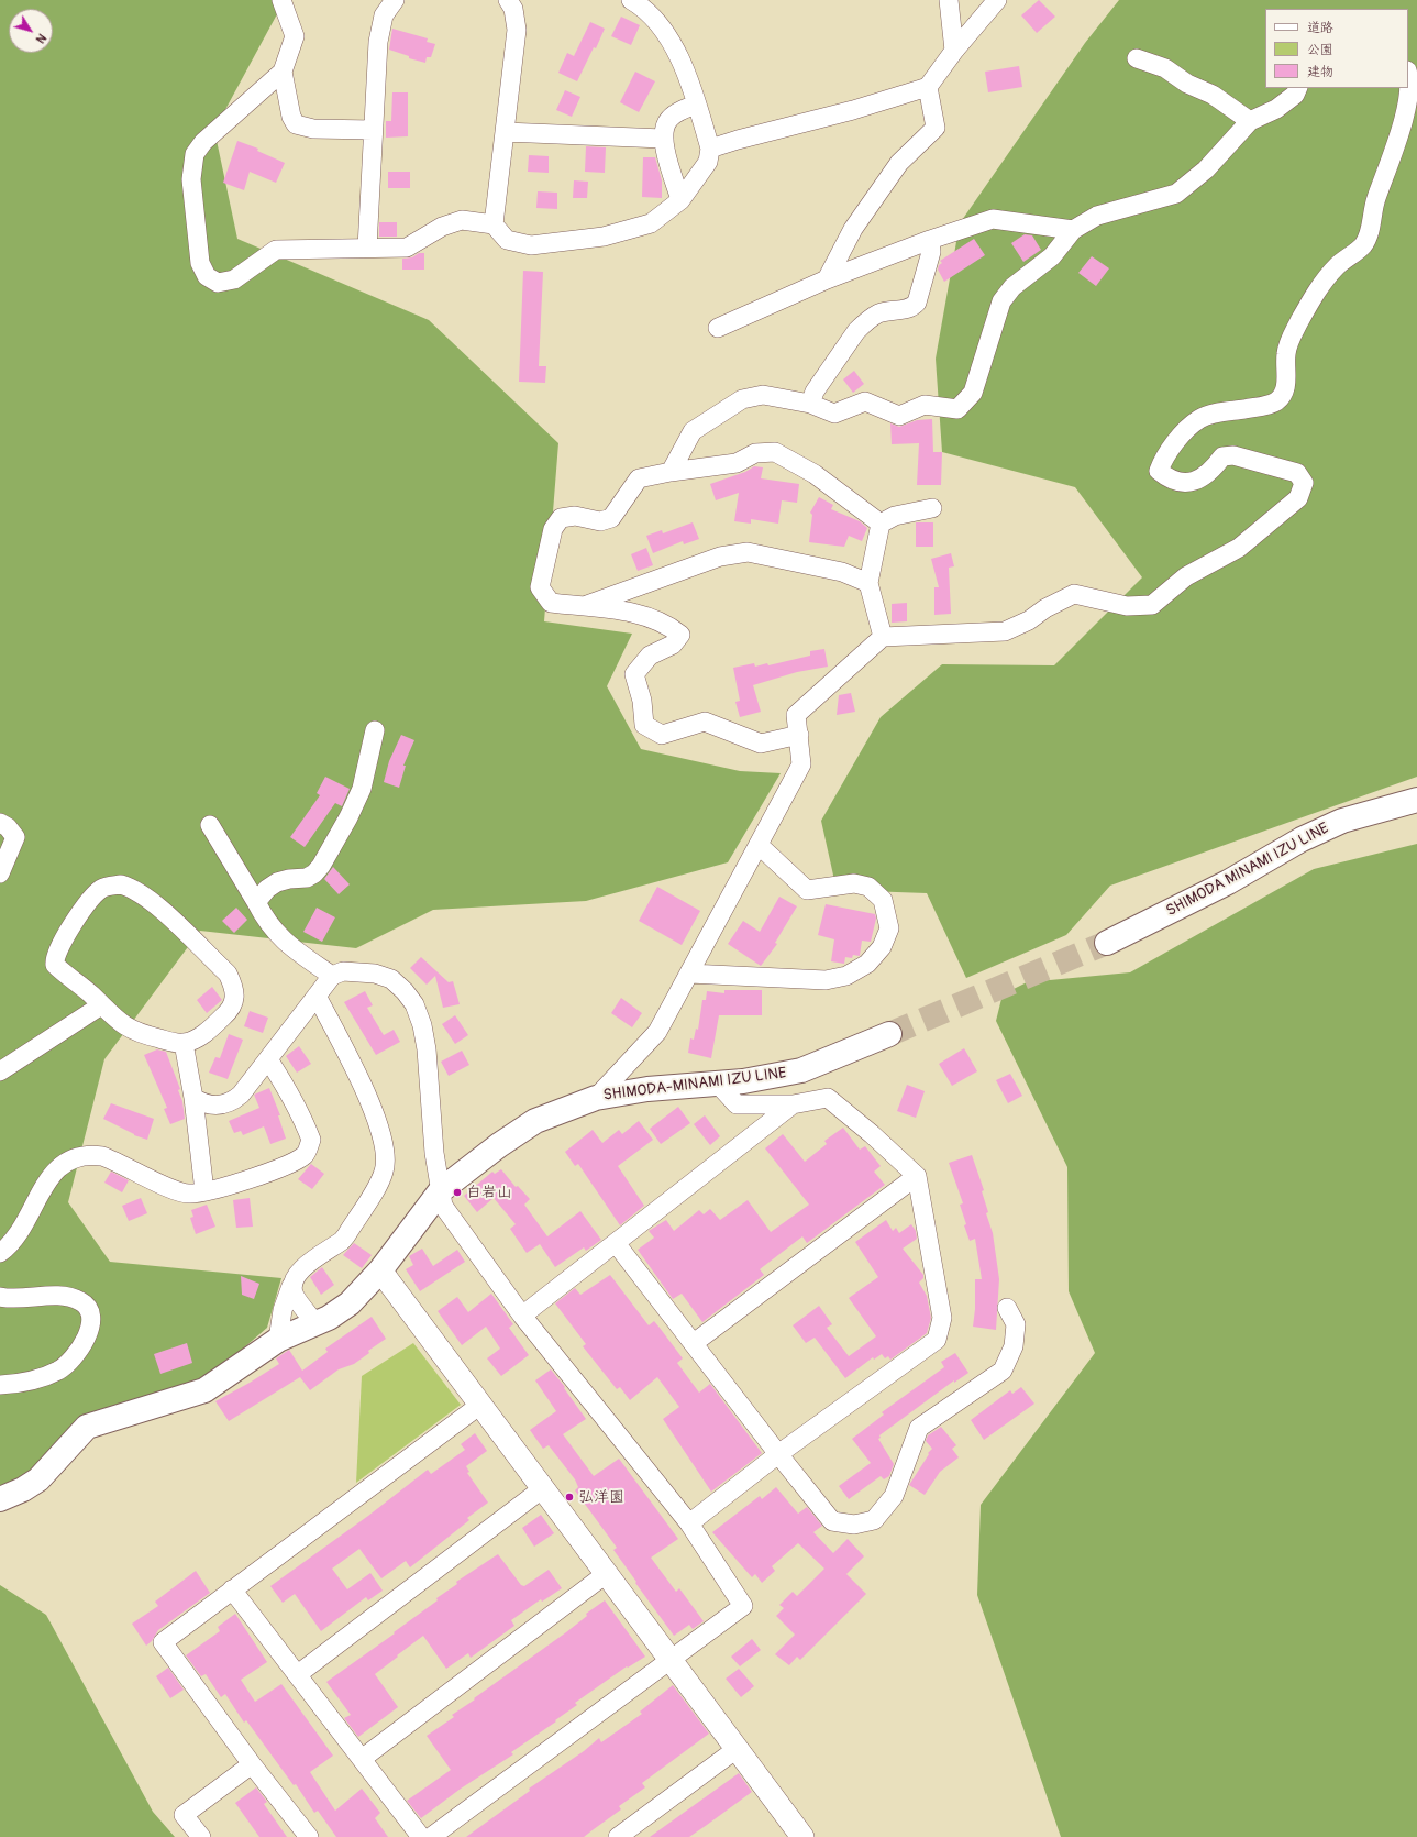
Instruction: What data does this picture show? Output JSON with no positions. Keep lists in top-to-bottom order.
{
  "streets": {
    "main road": ["SHIMODA MINAMI IZU LINE", "SHIMODA-MINAMI IZU LINE"]
  },
  "places": ["白岩山", "弘洋園"],
  "legend": ["道路", "公園", "建物"],
  "north": "bottom right"
}
